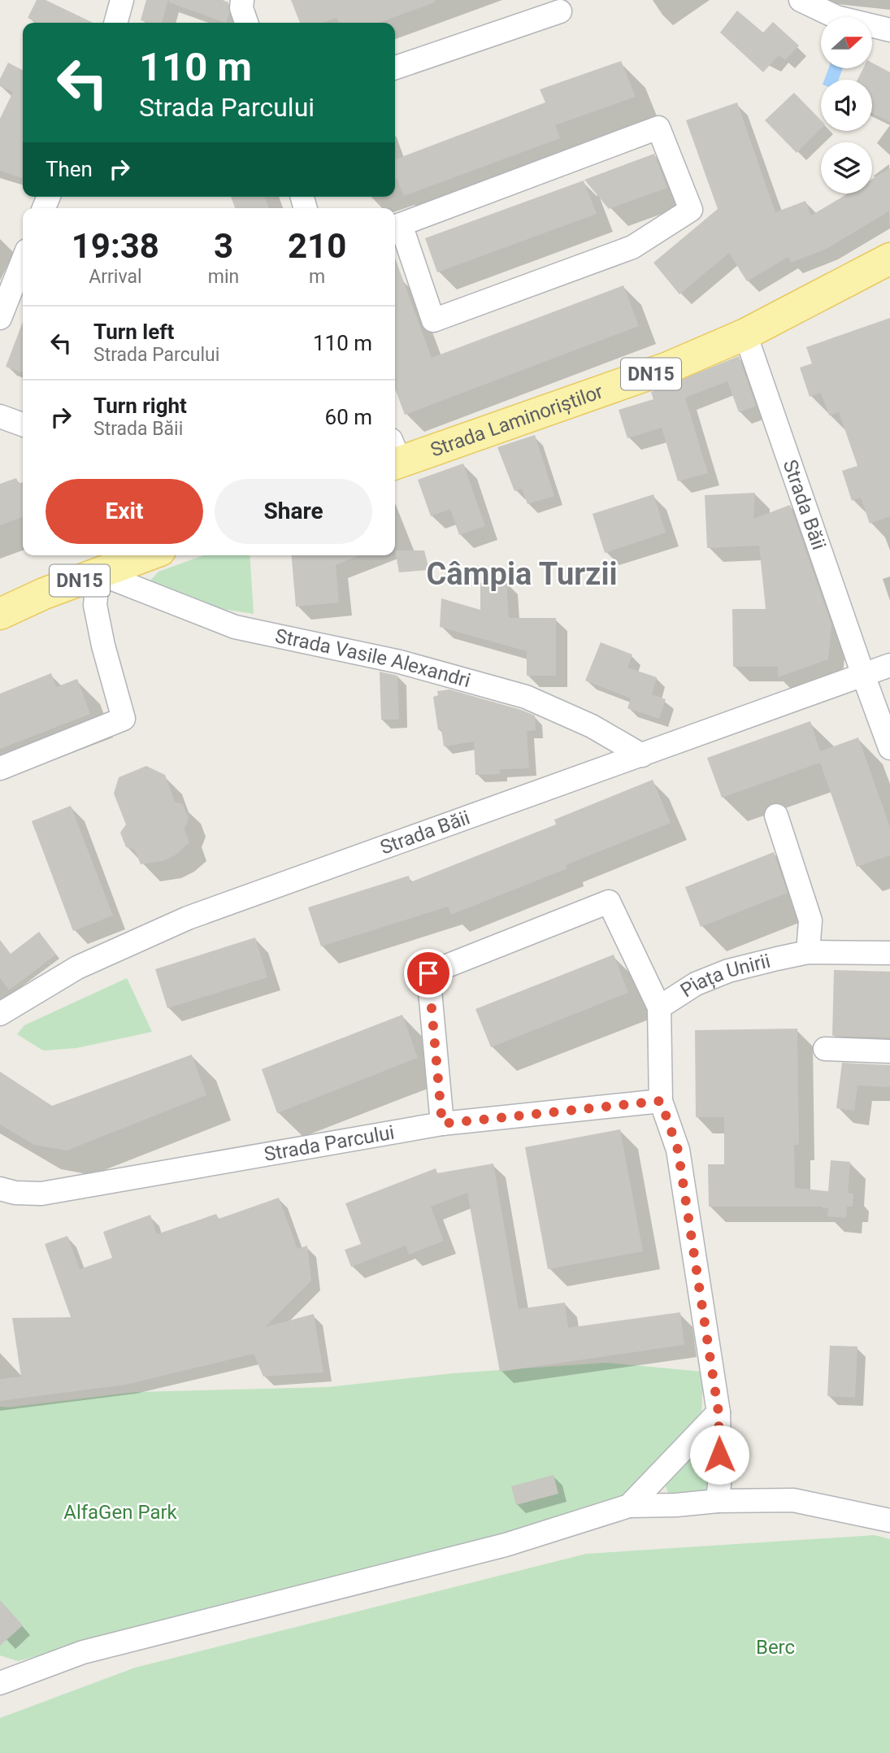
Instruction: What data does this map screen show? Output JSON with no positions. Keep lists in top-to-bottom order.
{
  "streets": {
    "main road": ["DN15", "Strada Laminoriștilor"],
    "street": [
      "Strada Băii",
      "Strada Vasile Alexandri",
      "Piața Unirii",
      "Strada Parcului"
    ]
  },
  "crossings": [
    ["DN15", "Strada Vasile Alexandri"],
    ["Strada Laminoriștilor", "Strada Băii"],
    ["Strada Băii", "Strada Vasile Alexandri"],
    ["Piața Unirii", "Strada Parcului"]
  ],
  "districts": ["Câmpia Turzii"],
  "parks": ["AlfaGen Park", "Berc"],
  "north": "right",
  "page": {
    "turn": ["110 m", "Strada Parcului"],
    "then": "Then",
    "eta": [
      "19:38",
      "Arrival",
      "3",
      "min",
      "210",
      "m"
    ],
    "list": [
      {
        "name": "Turn left",
        "note": "Strada Parcului",
        "value": "110 m"
      },
      {
        "name": "Turn right",
        "note": "Strada Băii",
        "value": "60 m"
      }
    ],
    "buttons": ["Exit", "Share"]
  }
}
